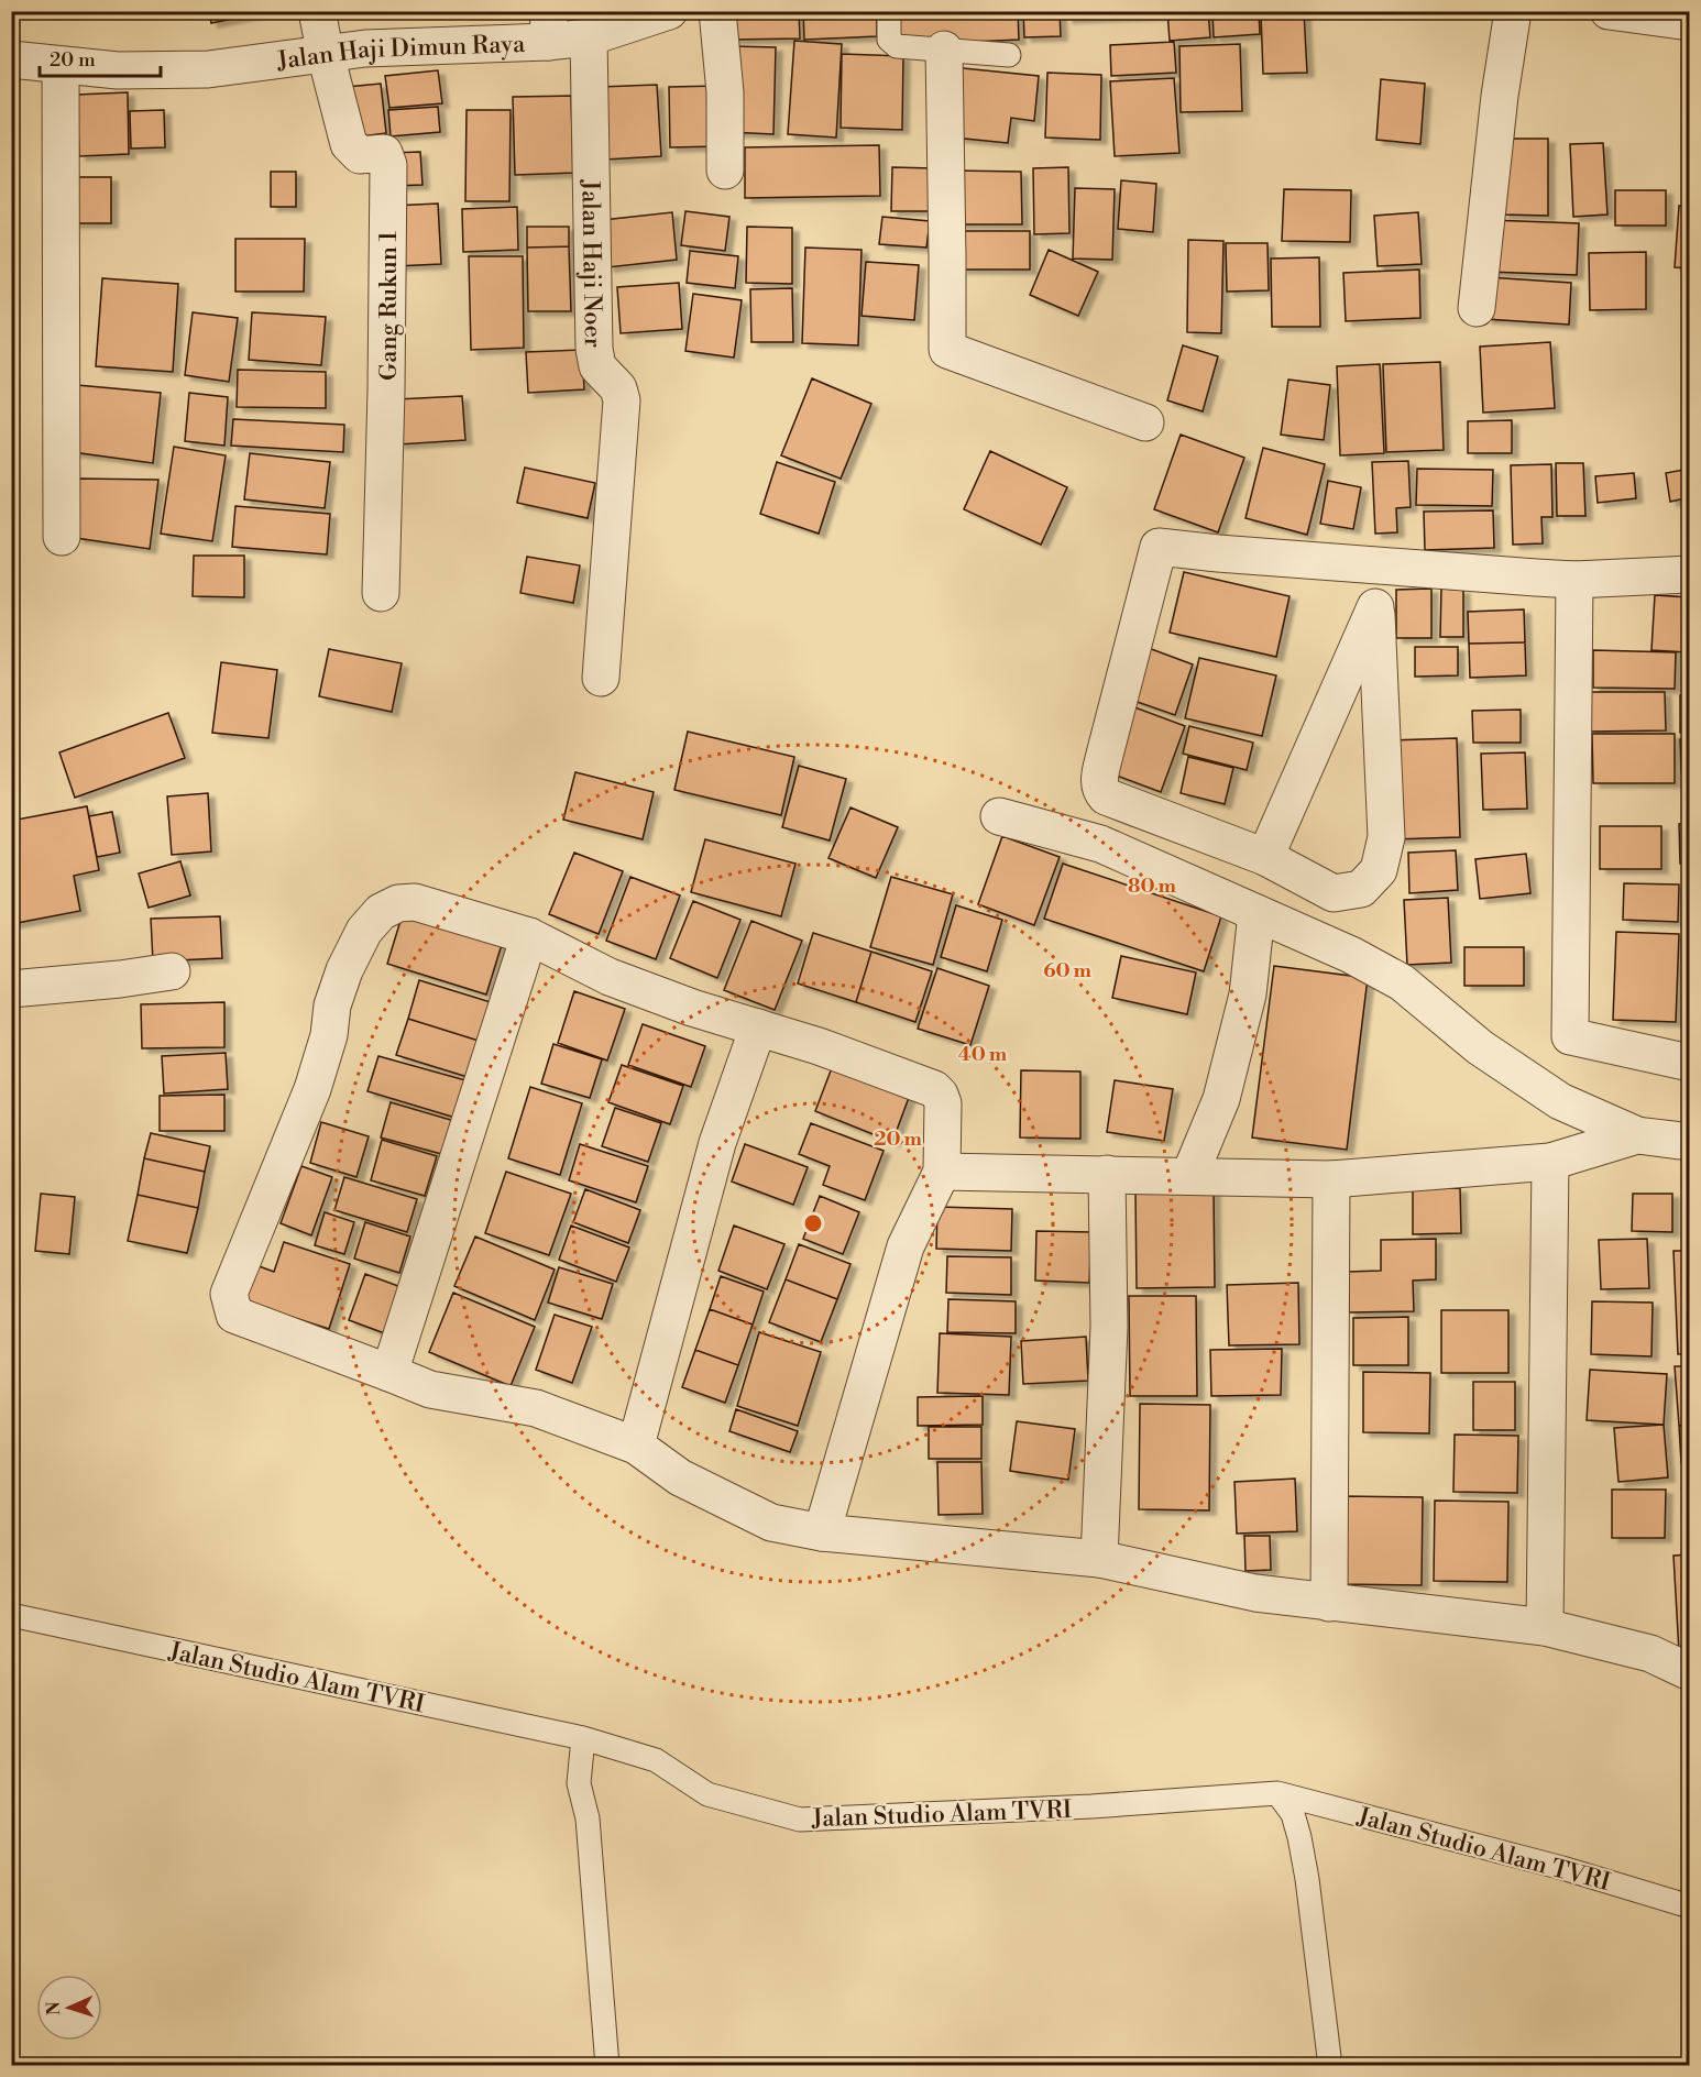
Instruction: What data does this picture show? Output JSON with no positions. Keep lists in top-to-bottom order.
{
  "streets": {
    "street": ["Jalan Haji Dimun Raya", "Jalan Haji Noer", "Gang Rukun 1"],
    "lane": ["Jalan Studio Alam TVRI"]
  },
  "crossings": [
    ["Jalan Haji Dimun Raya", "Jalan Haji Noer"],
    ["Jalan Haji Dimun Raya", "Gang Rukun 1"]
  ],
  "scale_bar": "20 m",
  "north": "left",
  "rings": [
    "80 m",
    "60 m",
    "40 m",
    "20 m"
  ]
}
